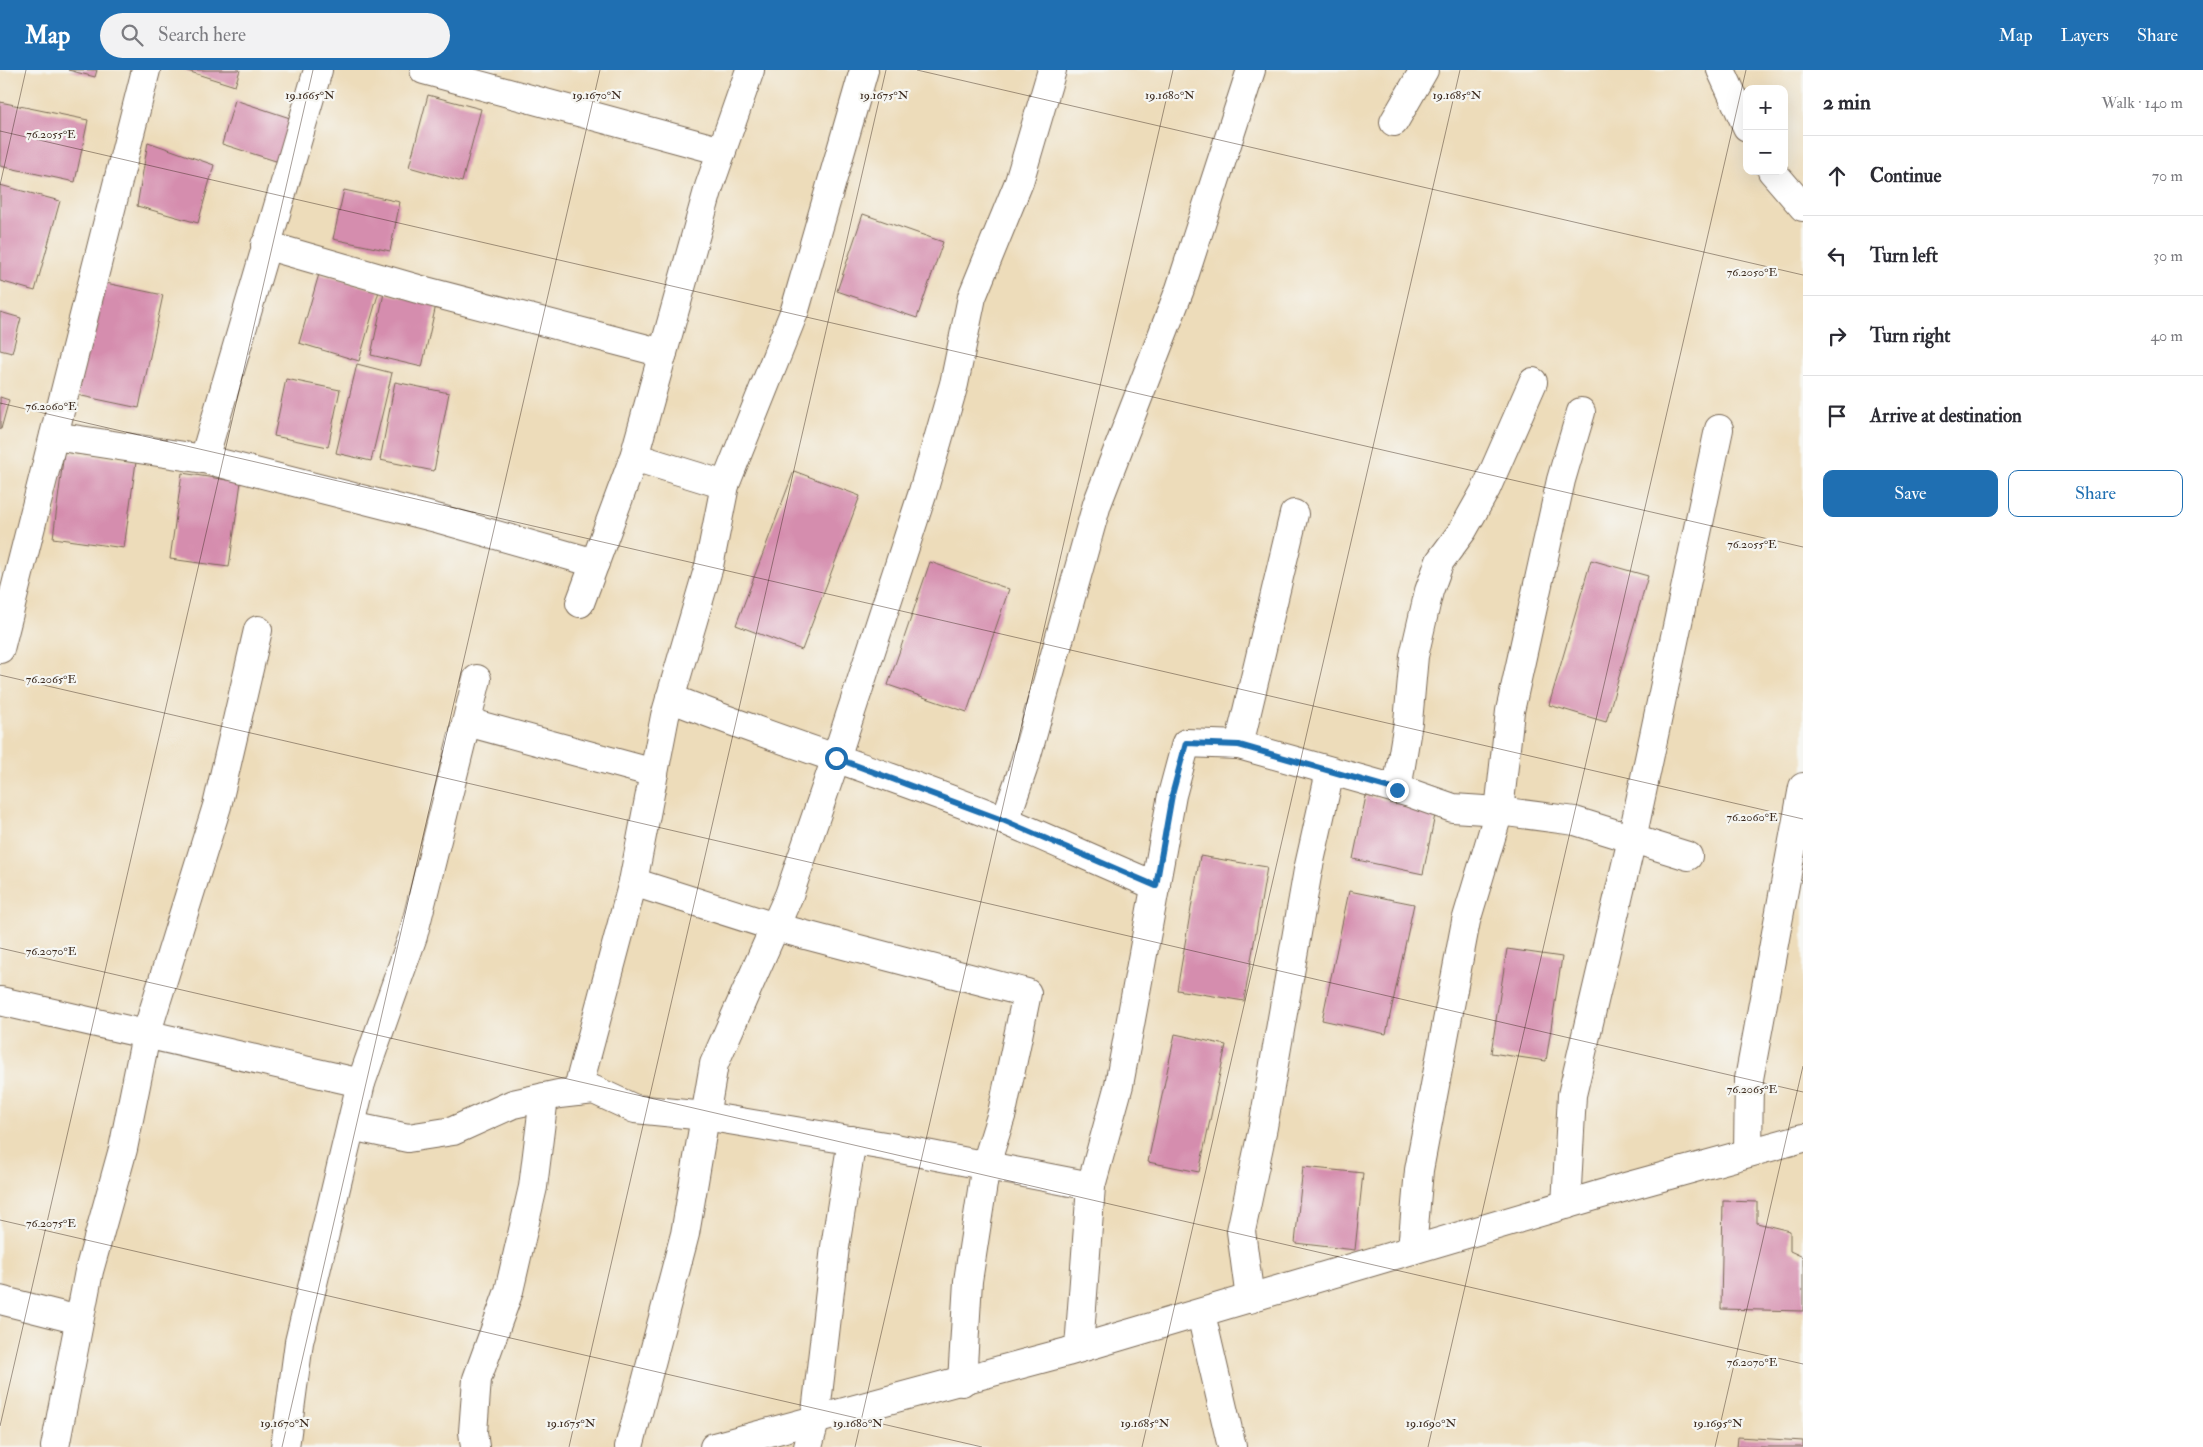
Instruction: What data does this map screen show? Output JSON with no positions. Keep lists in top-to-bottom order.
{
  "page": {
    "header": "Map",
    "search": "Search here",
    "nav": ["Map", "Layers", "Share"],
    "heading": ["2 min", "Walk · 140 m"],
    "map_buttons": ["+", "−"],
    "list": [
      ["Continue", "70 m"],
      ["Turn left", "30 m"],
      ["Turn right", "40 m"],
      "Arrive at destination"
    ],
    "buttons": ["Save", "Share"]
  },
  "coordinates": [
    "19.1665°N",
    "19.1670°N",
    "19.1675°N",
    "19.1680°N",
    "19.1685°N",
    "76.2055°E",
    "76.2050°E",
    "76.2060°E",
    "76.2065°E",
    "76.2070°E",
    "76.2075°E",
    "19.1690°N",
    "19.1695°N"
  ]
}
